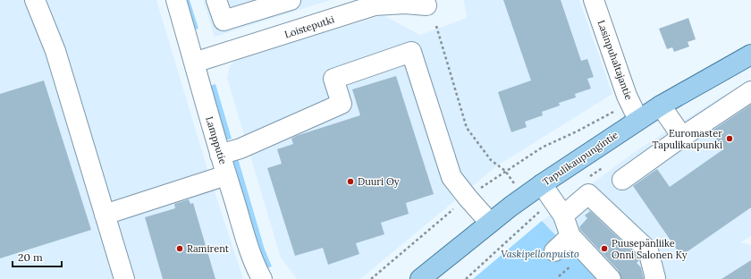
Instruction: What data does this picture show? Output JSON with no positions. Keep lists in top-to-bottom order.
{
  "streets": {
    "main road": ["Tapulikaupungintie"],
    "street": ["Loisteputki", "Lasinpuhaltajantie", "Lampputie"]
  },
  "crossings": [
    ["Loisteputki", "Lampputie"],
    ["Lasinpuhaltajantie", "Tapulikaupungintie"]
  ],
  "parks": ["Vaskipellonpuisto"],
  "places": [
    "Euromaster Tapulikaupunki",
    "Duuri Oy",
    "Ramirent",
    "Puusepänliike Onni Salonen Ky"
  ],
  "scale_bar": "20 m"
}
